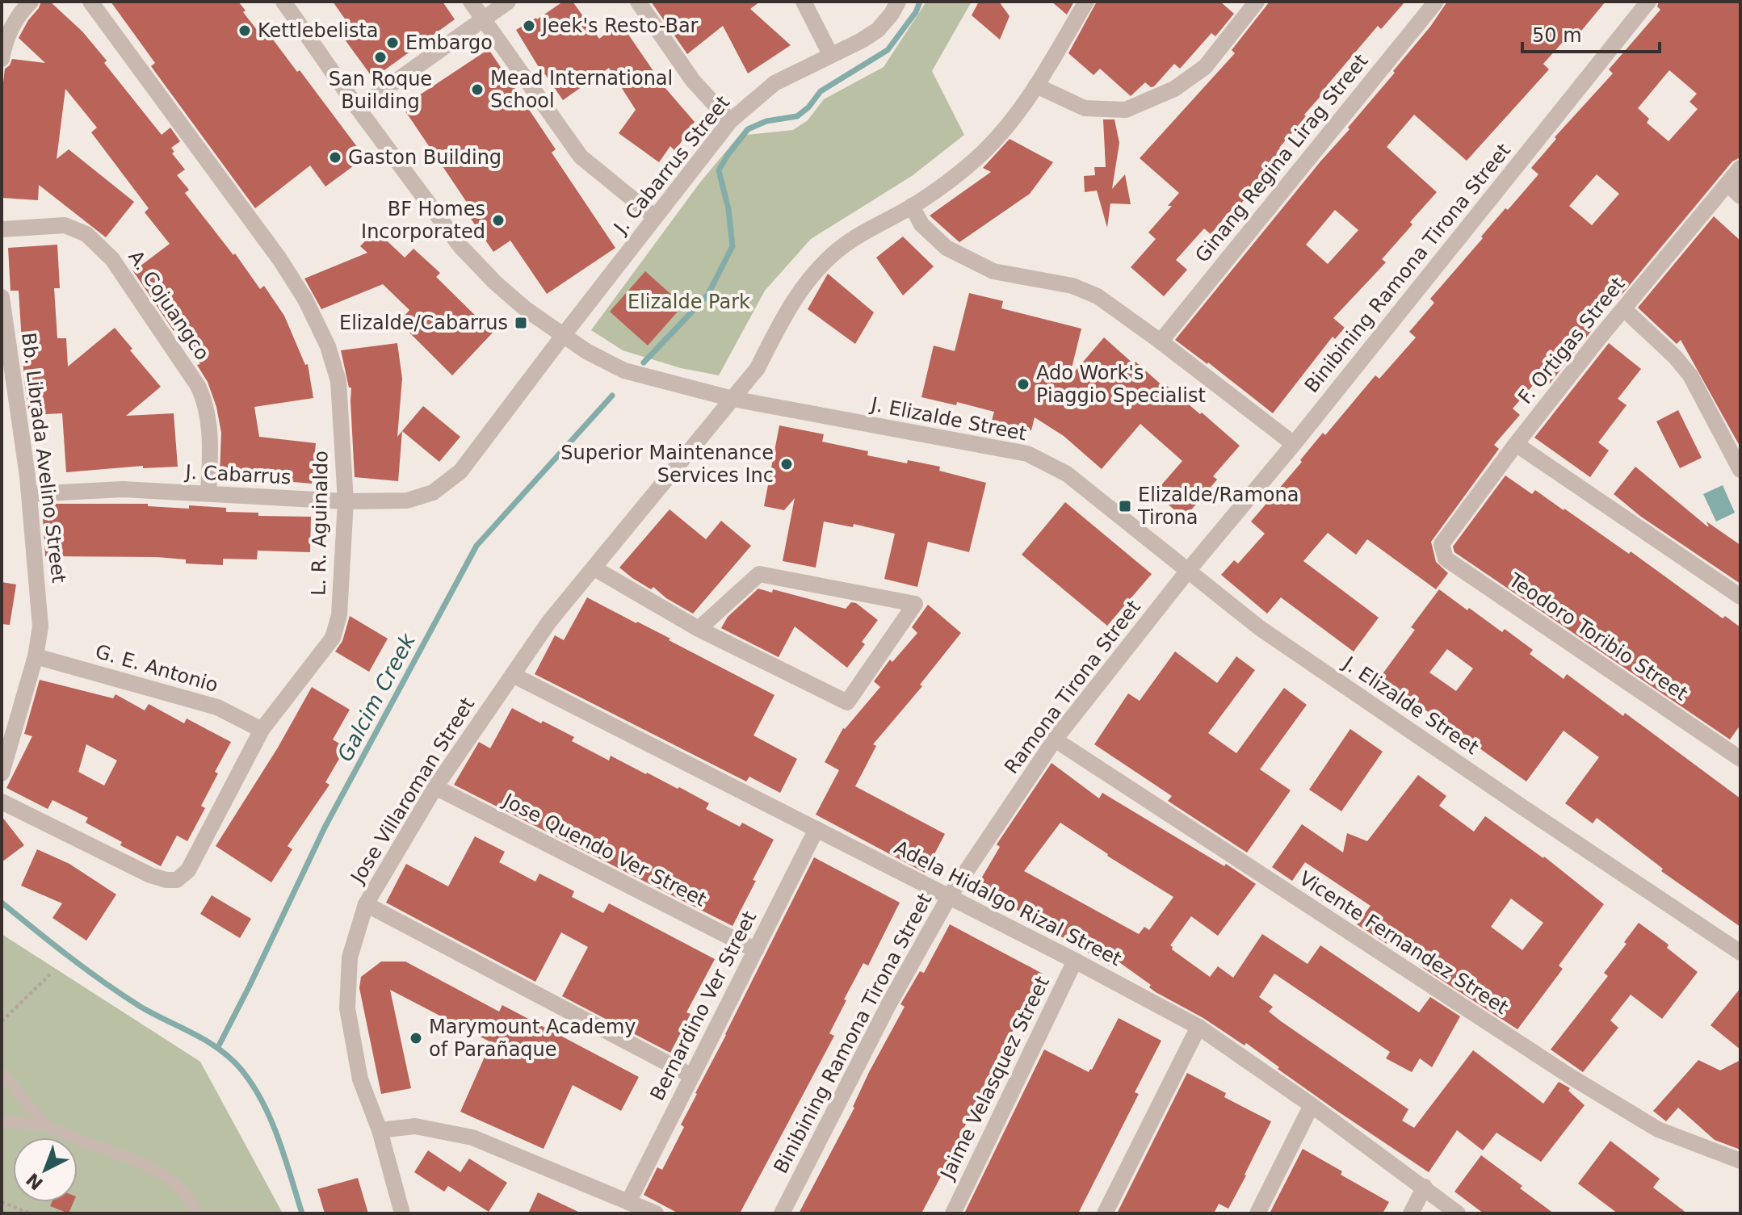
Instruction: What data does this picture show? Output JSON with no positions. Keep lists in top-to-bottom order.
{
  "streets": {
    "street": [
      "Ginang Regina Lirag Street",
      "J. Cabarrus Street",
      "Binibining Ramona Tirona Street",
      "A. Cojuangco",
      "F. Ortigas Street",
      "J. Elizalde Street",
      "Bb. Librada Avelino Street",
      "J. Cabarrus",
      "L. R. Aguinaldo",
      "Teodoro Toribio Street",
      "G. E. Antonio",
      "Ramona Tirona Street",
      "Jose Villaroman Street",
      "Jose Quendo Ver Street",
      "Adela Hidalgo Rizal Street",
      "Vicente Fernandez Street",
      "Bernardino Ver Street",
      "Jaime Velasquez Street"
    ]
  },
  "crossings": [
    ["J. Cabarrus Street", "J. Elizalde Street"],
    ["J. Cabarrus Street", "J. Cabarrus"],
    ["Binibining Ramona Tirona Street", "J. Elizalde Street"],
    ["Binibining Ramona Tirona Street", "Ramona Tirona Street"],
    ["Binibining Ramona Tirona Street", "Adela Hidalgo Rizal Street"],
    ["A. Cojuangco", "J. Cabarrus"],
    ["F. Ortigas Street", "Teodoro Toribio Street"],
    ["J. Elizalde Street", "J. Cabarrus"],
    ["J. Elizalde Street", "Ramona Tirona Street"],
    ["J. Elizalde Street", "Jose Villaroman Street"],
    ["Bb. Librada Avelino Street", "J. Cabarrus"],
    ["Bb. Librada Avelino Street", "G. E. Antonio"],
    ["J. Cabarrus", "L. R. Aguinaldo"],
    ["L. R. Aguinaldo", "G. E. Antonio"],
    ["Ramona Tirona Street", "Vicente Fernandez Street"],
    ["Jose Villaroman Street", "Jose Quendo Ver Street"],
    ["Jose Villaroman Street", "Adela Hidalgo Rizal Street"],
    ["Jose Quendo Ver Street", "Bernardino Ver Street"],
    ["Adela Hidalgo Rizal Street", "Bernardino Ver Street"],
    ["Adela Hidalgo Rizal Street", "Jaime Velasquez Street"]
  ],
  "water": ["Galcim Creek"],
  "parks": ["Elizalde Park"],
  "places": {
    "other": [
      "Jeek's Resto-Bar",
      "Kettlebelista",
      "Embargo",
      "San Roque Building",
      "Mead International School",
      "Gaston Building",
      "BF Homes Incorporated",
      "Ado Work's Piaggio Specialist",
      "Superior Maintenance Services Inc",
      "Marymount Academy of Parañaque"
    ],
    "transit": ["Elizalde/Cabarrus", "Elizalde/Ramona Tirona"]
  },
  "scale_bar": "50 m",
  "north": "bottom left"
}
